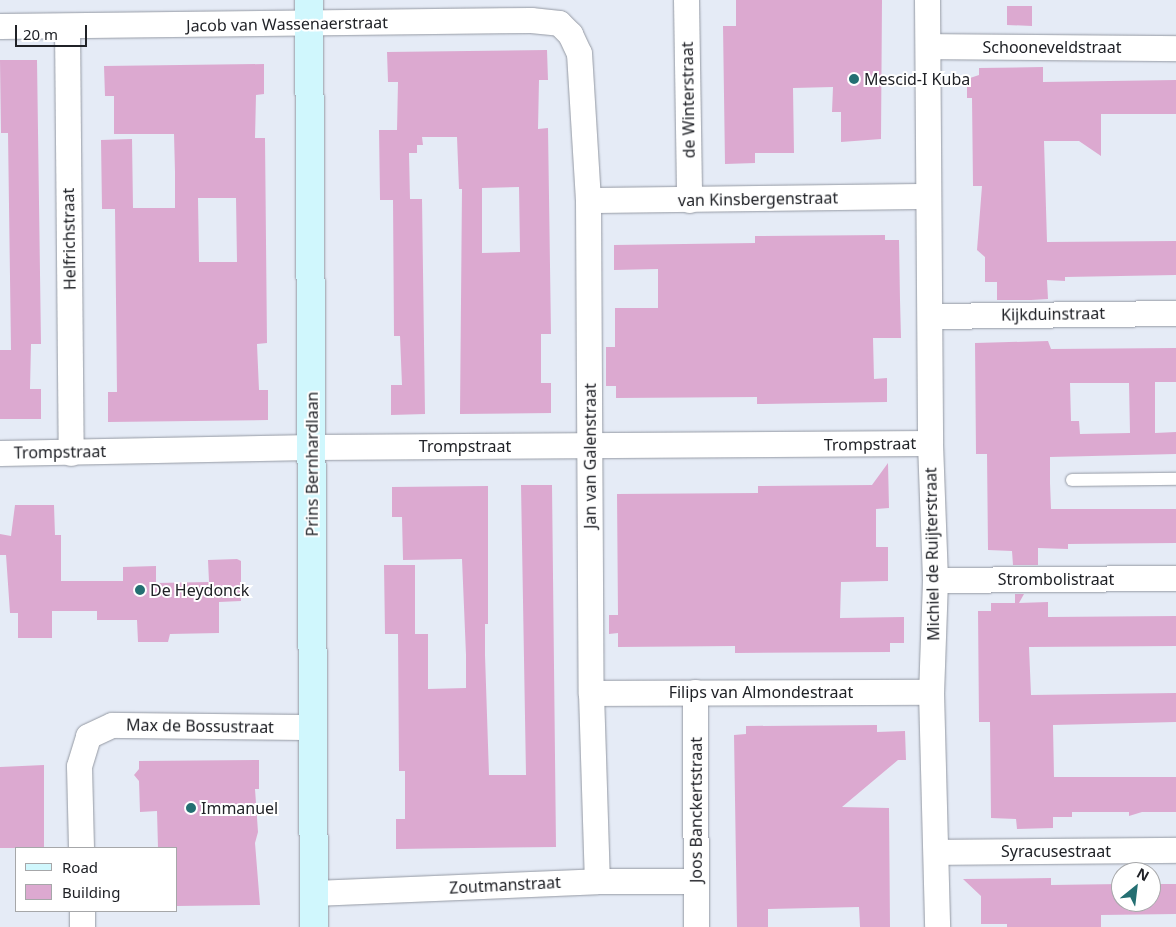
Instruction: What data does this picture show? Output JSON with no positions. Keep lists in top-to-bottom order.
{
  "streets": {
    "street": [
      "Jacob van Wassenaerstraat",
      "Schooneveldstraat",
      "de Winterstraat",
      "van Kinsbergenstraat",
      "Helfrichstraat",
      "Kijkduinstraat",
      "Trompstraat",
      "Jan van Galenstraat",
      "Prins Bernhardlaan",
      "Michiel de Ruijterstraat",
      "Strombolistraat",
      "Filips van Almondestraat",
      "Max de Bossustraat",
      "Joos Banckertstraat",
      "Syracusestraat",
      "Zoutmanstraat"
    ]
  },
  "crossings": [
    ["Jacob van Wassenaerstraat", "Helfrichstraat"],
    ["Jacob van Wassenaerstraat", "Jan van Galenstraat"],
    ["Jacob van Wassenaerstraat", "Prins Bernhardlaan"],
    ["Schooneveldstraat", "Michiel de Ruijterstraat"],
    ["de Winterstraat", "van Kinsbergenstraat"],
    ["van Kinsbergenstraat", "Jan van Galenstraat"],
    ["van Kinsbergenstraat", "Michiel de Ruijterstraat"],
    ["Helfrichstraat", "Trompstraat"],
    ["Kijkduinstraat", "Michiel de Ruijterstraat"],
    ["Trompstraat", "Jan van Galenstraat"],
    ["Trompstraat", "Prins Bernhardlaan"],
    ["Trompstraat", "Michiel de Ruijterstraat"],
    ["Jan van Galenstraat", "Filips van Almondestraat"],
    ["Jan van Galenstraat", "Zoutmanstraat"],
    ["Prins Bernhardlaan", "Max de Bossustraat"],
    ["Prins Bernhardlaan", "Zoutmanstraat"],
    ["Michiel de Ruijterstraat", "Strombolistraat"],
    ["Michiel de Ruijterstraat", "Filips van Almondestraat"],
    ["Michiel de Ruijterstraat", "Syracusestraat"],
    ["Filips van Almondestraat", "Joos Banckertstraat"],
    ["Joos Banckertstraat", "Zoutmanstraat"]
  ],
  "places": ["Mescid-I Kuba", "De Heydonck", "Immanuel"],
  "legend": ["Road", "Building"],
  "scale_bar": "20 m",
  "north": "top right"
}
